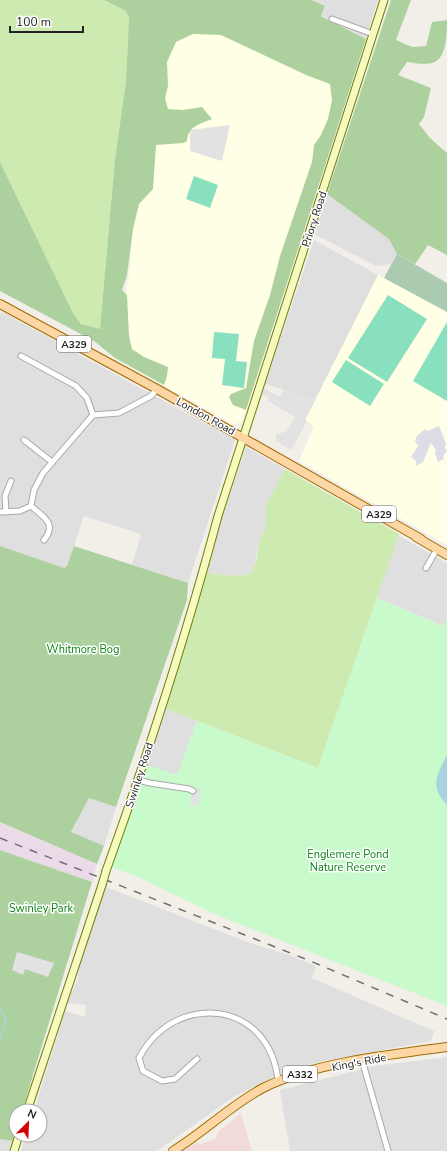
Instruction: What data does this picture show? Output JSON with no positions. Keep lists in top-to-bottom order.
{
  "streets": {
    "main road": [
      "Priory Road",
      "A329",
      "London Road",
      "Swinley Road",
      "King's Ride",
      "A332"
    ]
  },
  "crossings": [
    ["Priory Road", "London Road"],
    ["Priory Road", "Swinley Road"],
    ["London Road", "Swinley Road"]
  ],
  "parks": ["Whitmore Bog", "Englemere Pond Nature Reserve", "Swinley Park"],
  "scale_bar": "100 m",
  "north": "top right"
}
